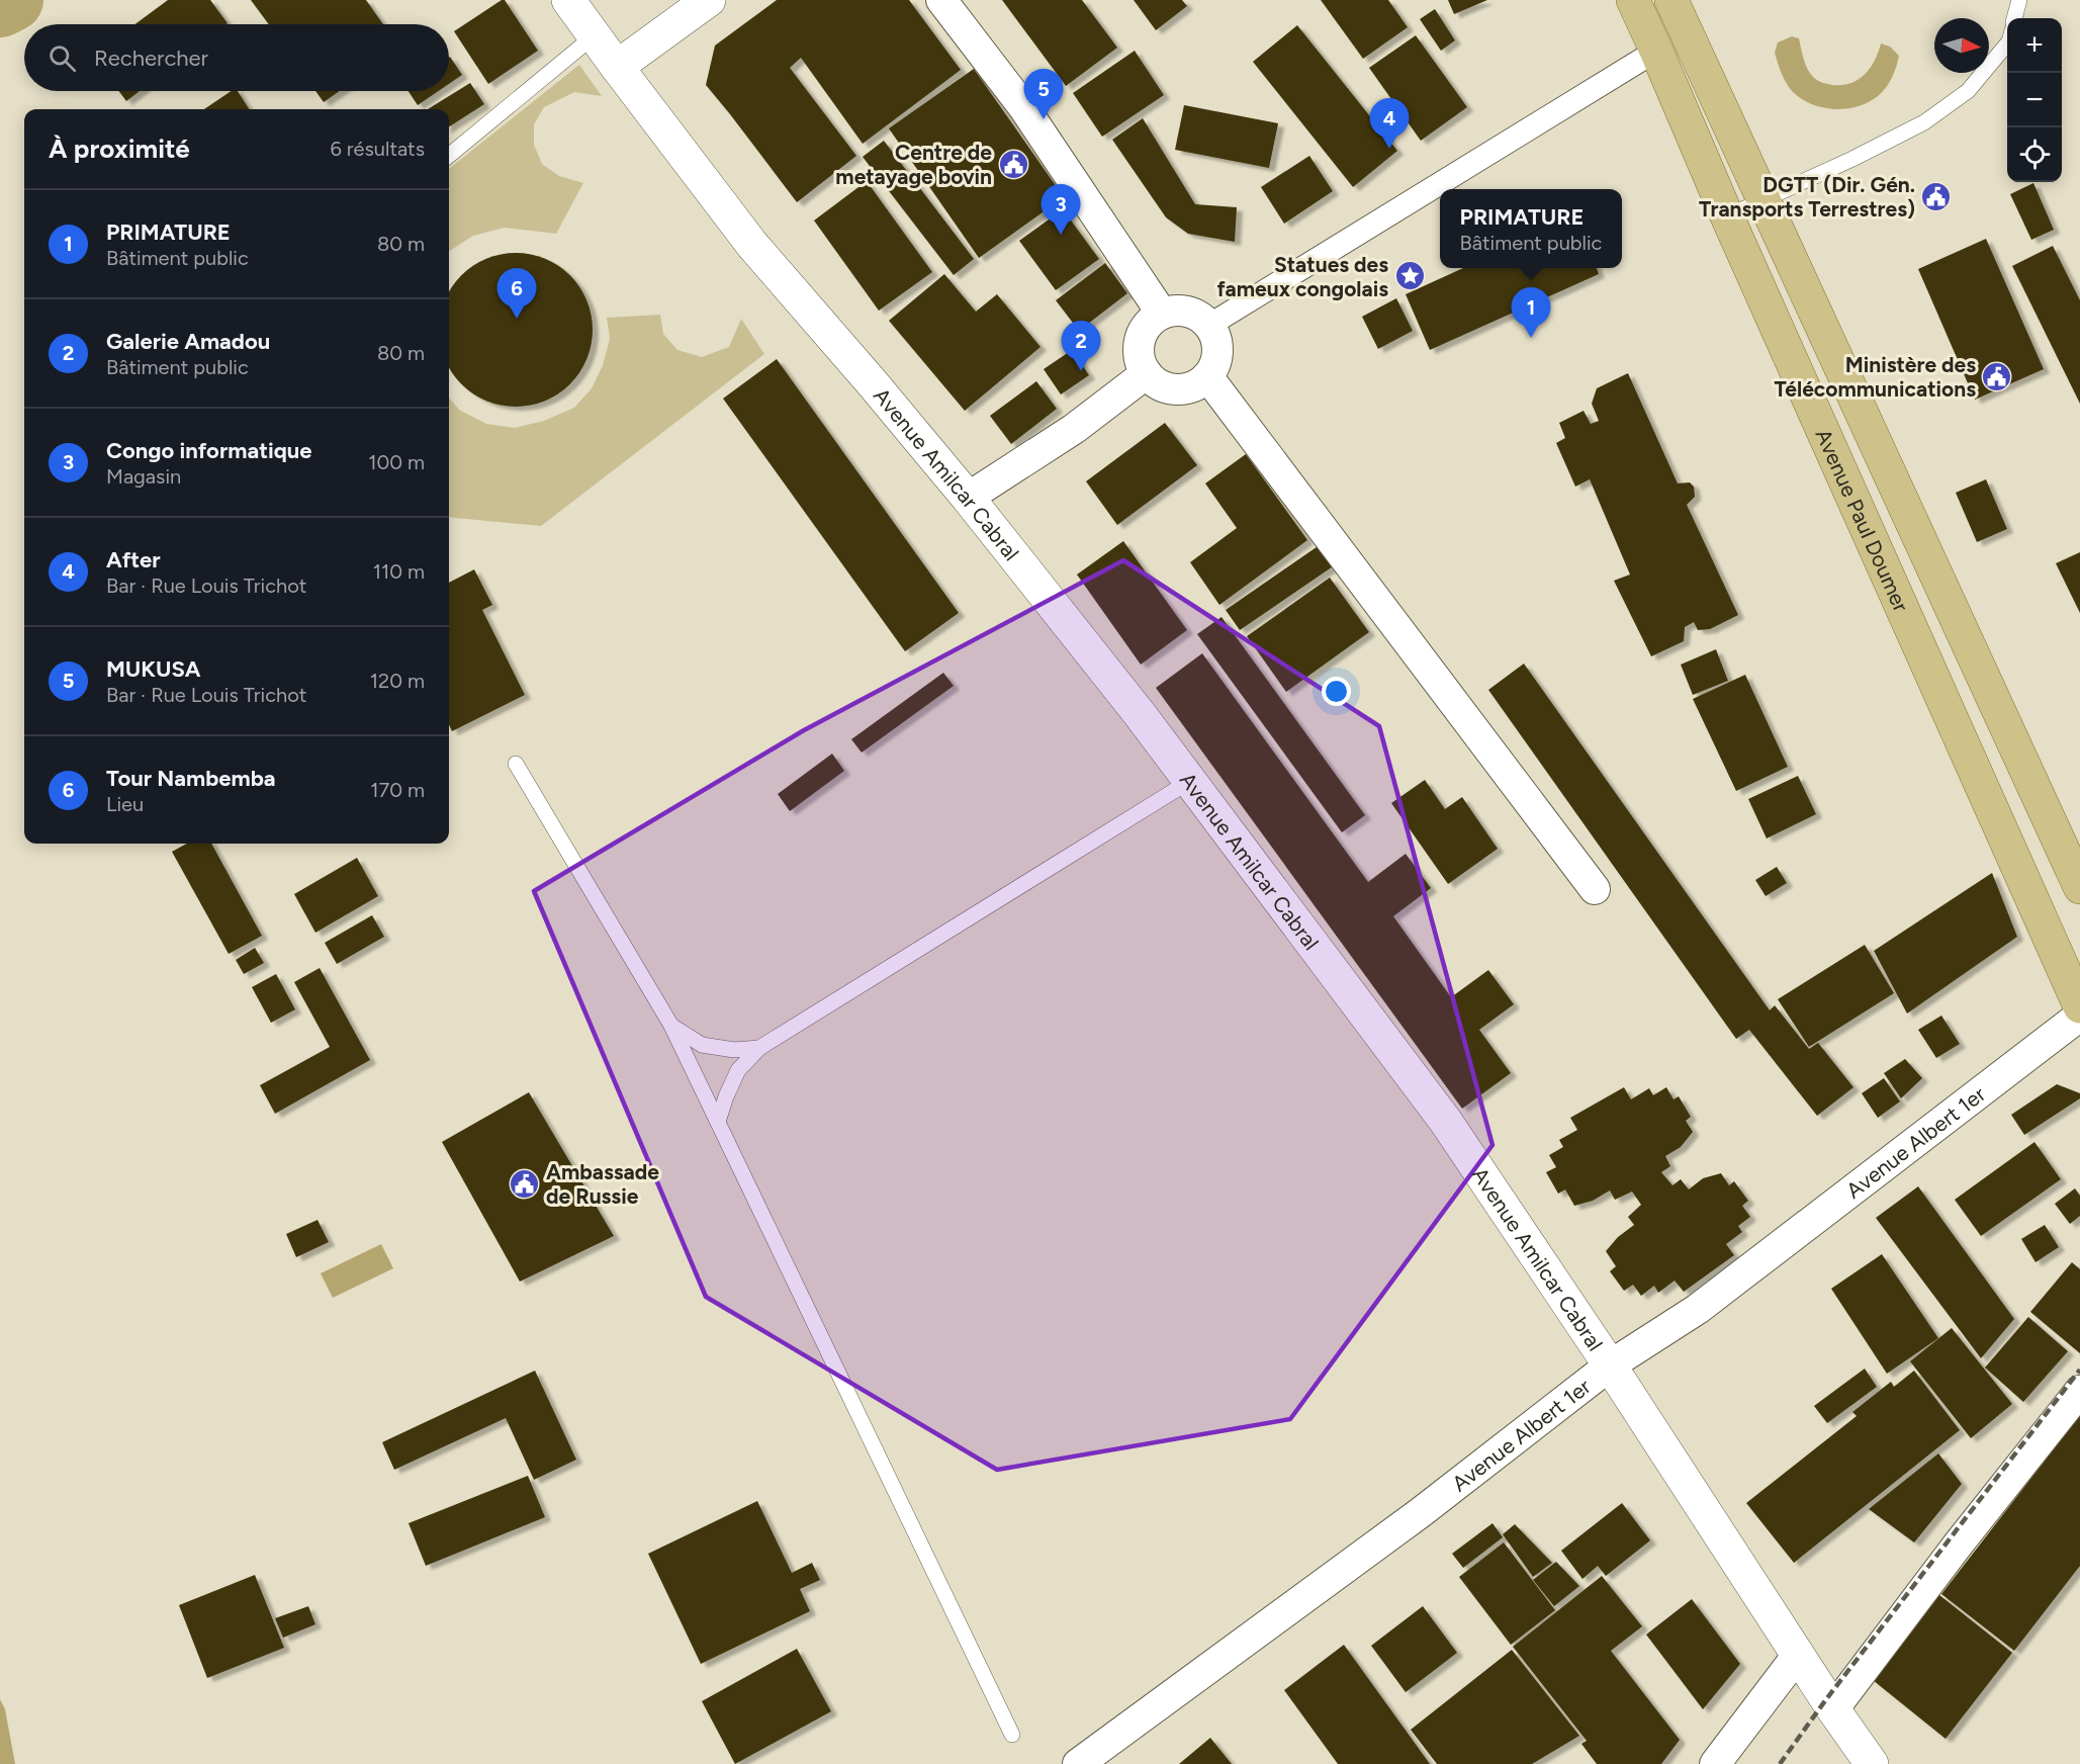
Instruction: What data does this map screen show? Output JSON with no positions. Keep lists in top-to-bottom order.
{
  "streets": {
    "main road": ["Avenue Amilcar Cabral", "Avenue Paul Doumer"],
    "street": ["Avenue Albert 1er"]
  },
  "crossings": [
    ["Avenue Amilcar Cabral", "Avenue Albert 1er"]
  ],
  "places": {
    "public building": [
      "Centre de metayage bovin",
      "DGTT (Dir. Gén. Transports Terrestres)",
      "Ministère des Télécommunications",
      "Ambassade de Russie"
    ],
    "place": ["Statues des fameux congolais"]
  },
  "north": "right",
  "page": {
    "map_buttons": ["+", "−"],
    "search": "Rechercher",
    "pins": [
      "5",
      "4",
      "3",
      "6",
      "1",
      "2"
    ],
    "heading": ["À proximité", "6 résultats"],
    "list": [
      {
        "mark": "1",
        "name": "PRIMATURE",
        "note": "Bâtiment public",
        "value": "80 m"
      },
      {
        "mark": "2",
        "name": "Galerie Amadou",
        "note": "Bâtiment public",
        "value": "80 m"
      },
      {
        "mark": "3",
        "name": "Congo informatique",
        "note": "Magasin",
        "value": "100 m"
      },
      {
        "mark": "4",
        "name": "After",
        "note": "Bar · Rue Louis Trichot",
        "value": "110 m"
      },
      {
        "mark": "5",
        "name": "MUKUSA",
        "note": "Bar · Rue Louis Trichot",
        "value": "120 m"
      },
      {
        "mark": "6",
        "name": "Tour Nambemba",
        "note": "Lieu",
        "value": "170 m"
      }
    ],
    "popup": ["PRIMATURE", "Bâtiment public"]
  }
}
